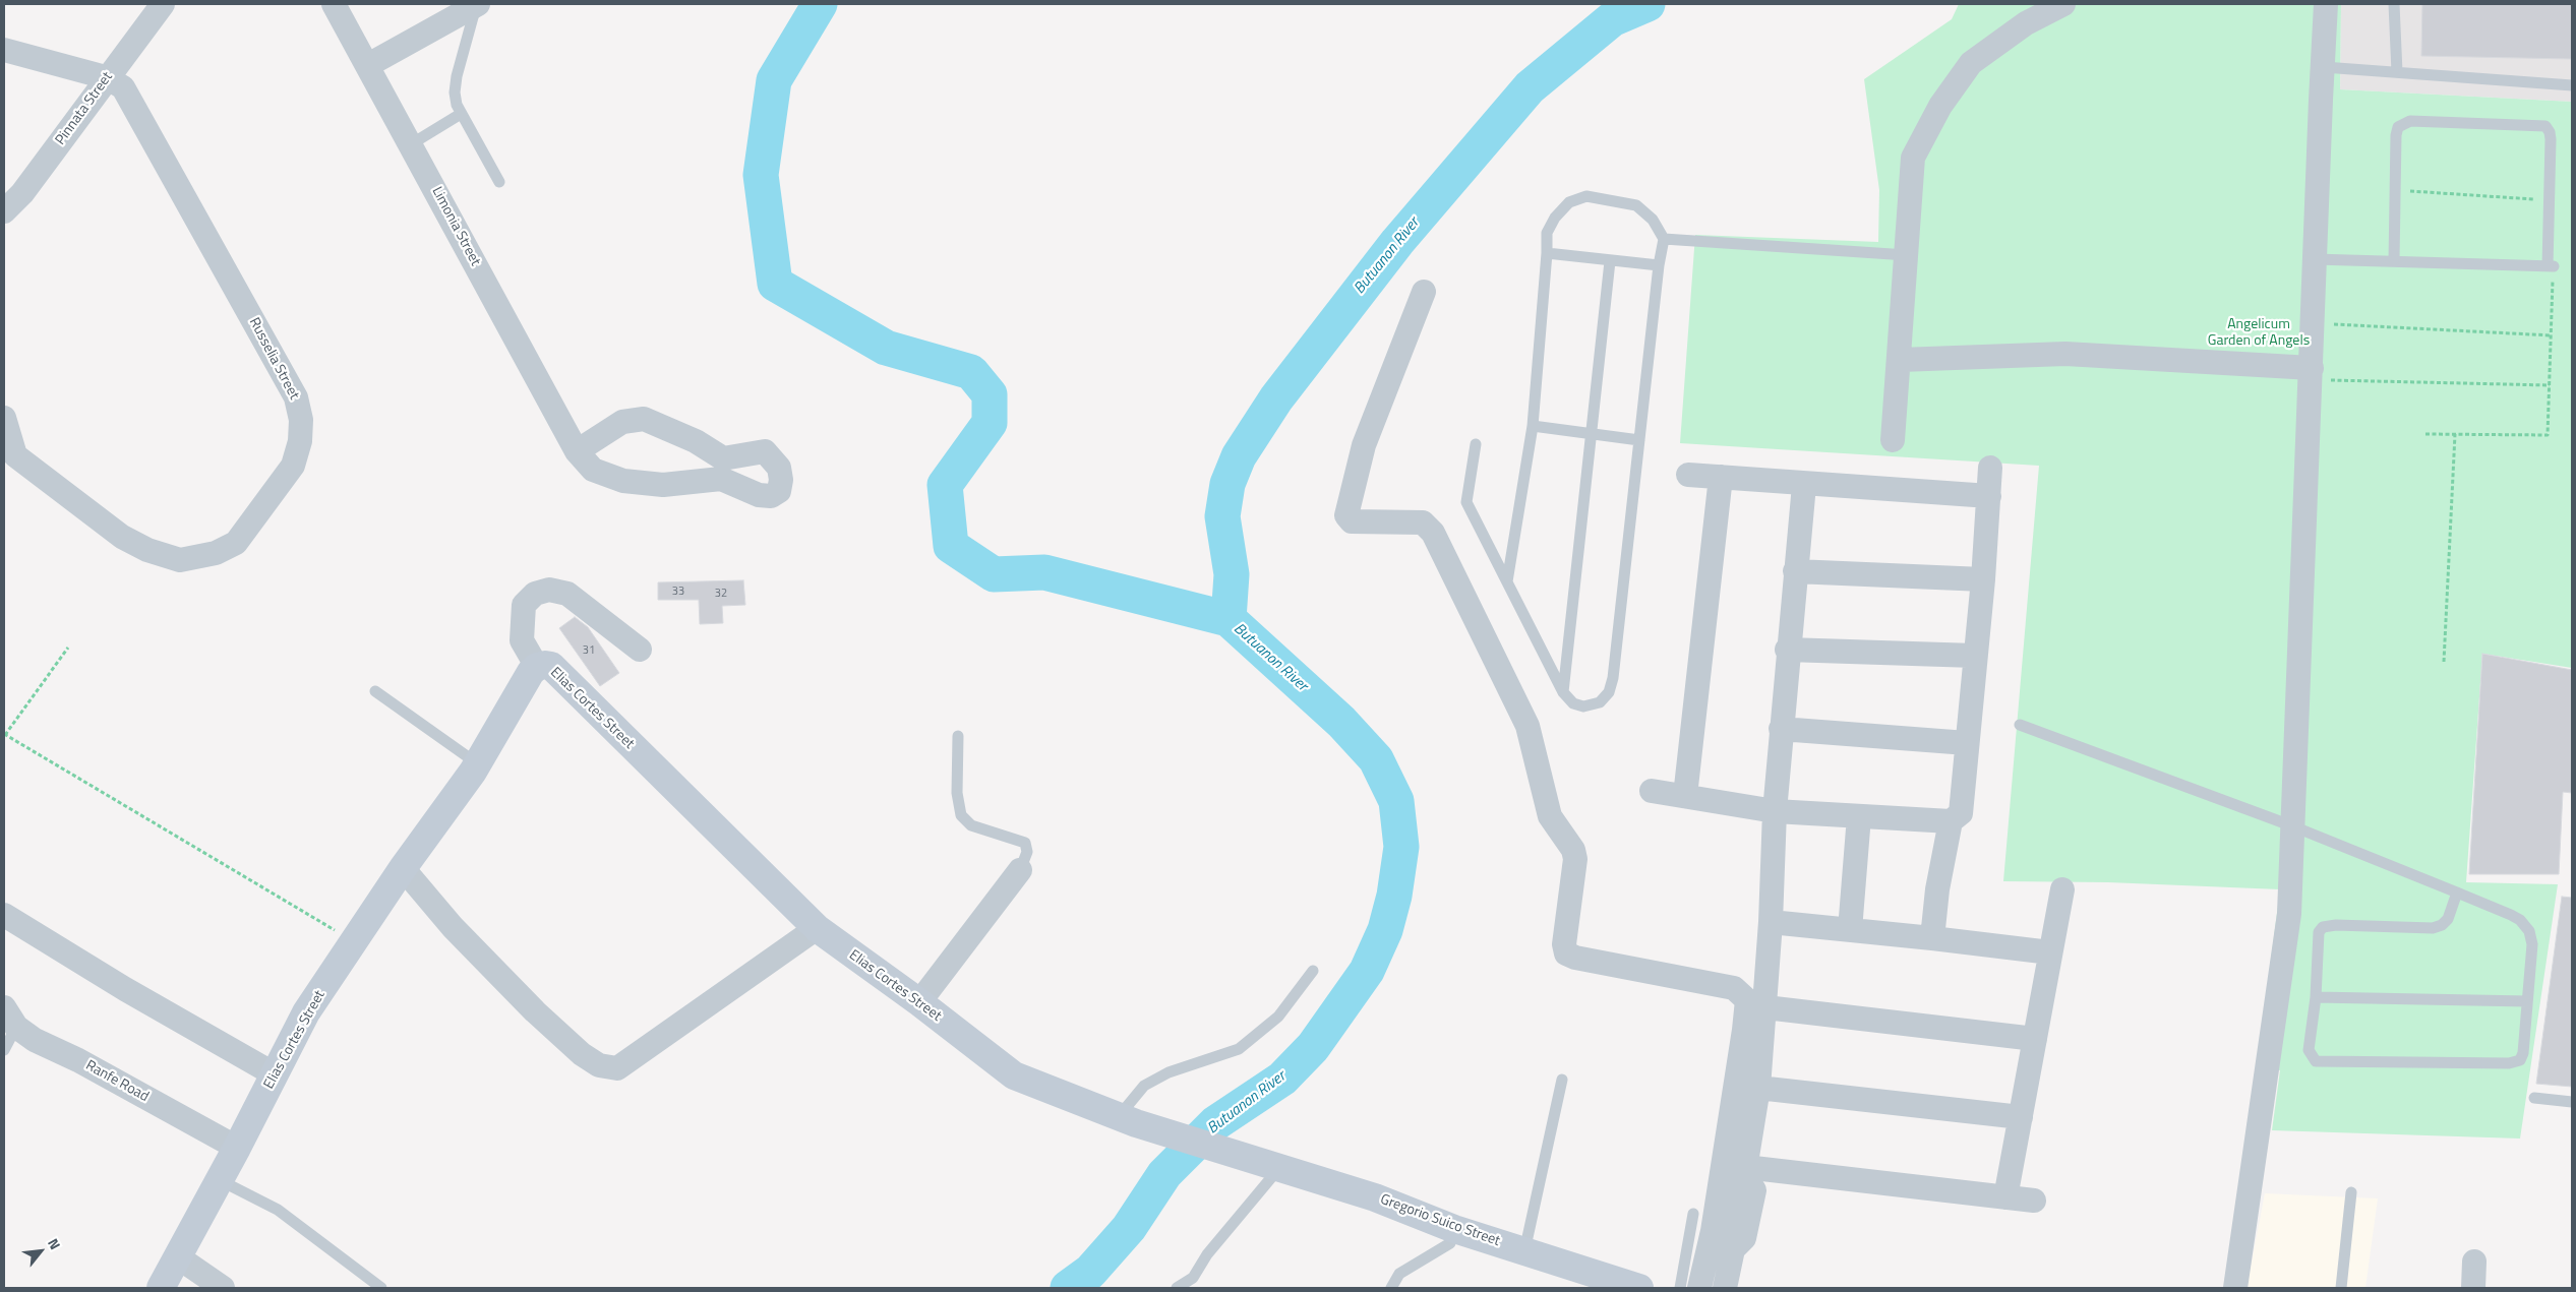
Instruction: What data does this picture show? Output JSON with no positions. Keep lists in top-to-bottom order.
{
  "streets": {
    "street": [
      "Pinnata Street",
      "Limonia Street",
      "Russelia Street",
      "Elias Cortes Street",
      "Ranfe Road",
      "Gregorio Suico Street"
    ]
  },
  "crossings": [
    ["Pinnata Street", "Russelia Street"],
    ["Elias Cortes Street", "Ranfe Road"],
    ["Elias Cortes Street", "Gregorio Suico Street"]
  ],
  "water": ["Butuanon River"],
  "parks": ["Angelicum Garden of Angels"],
  "house_numbers": ["33", "32", "31"],
  "north": "top right"
}
